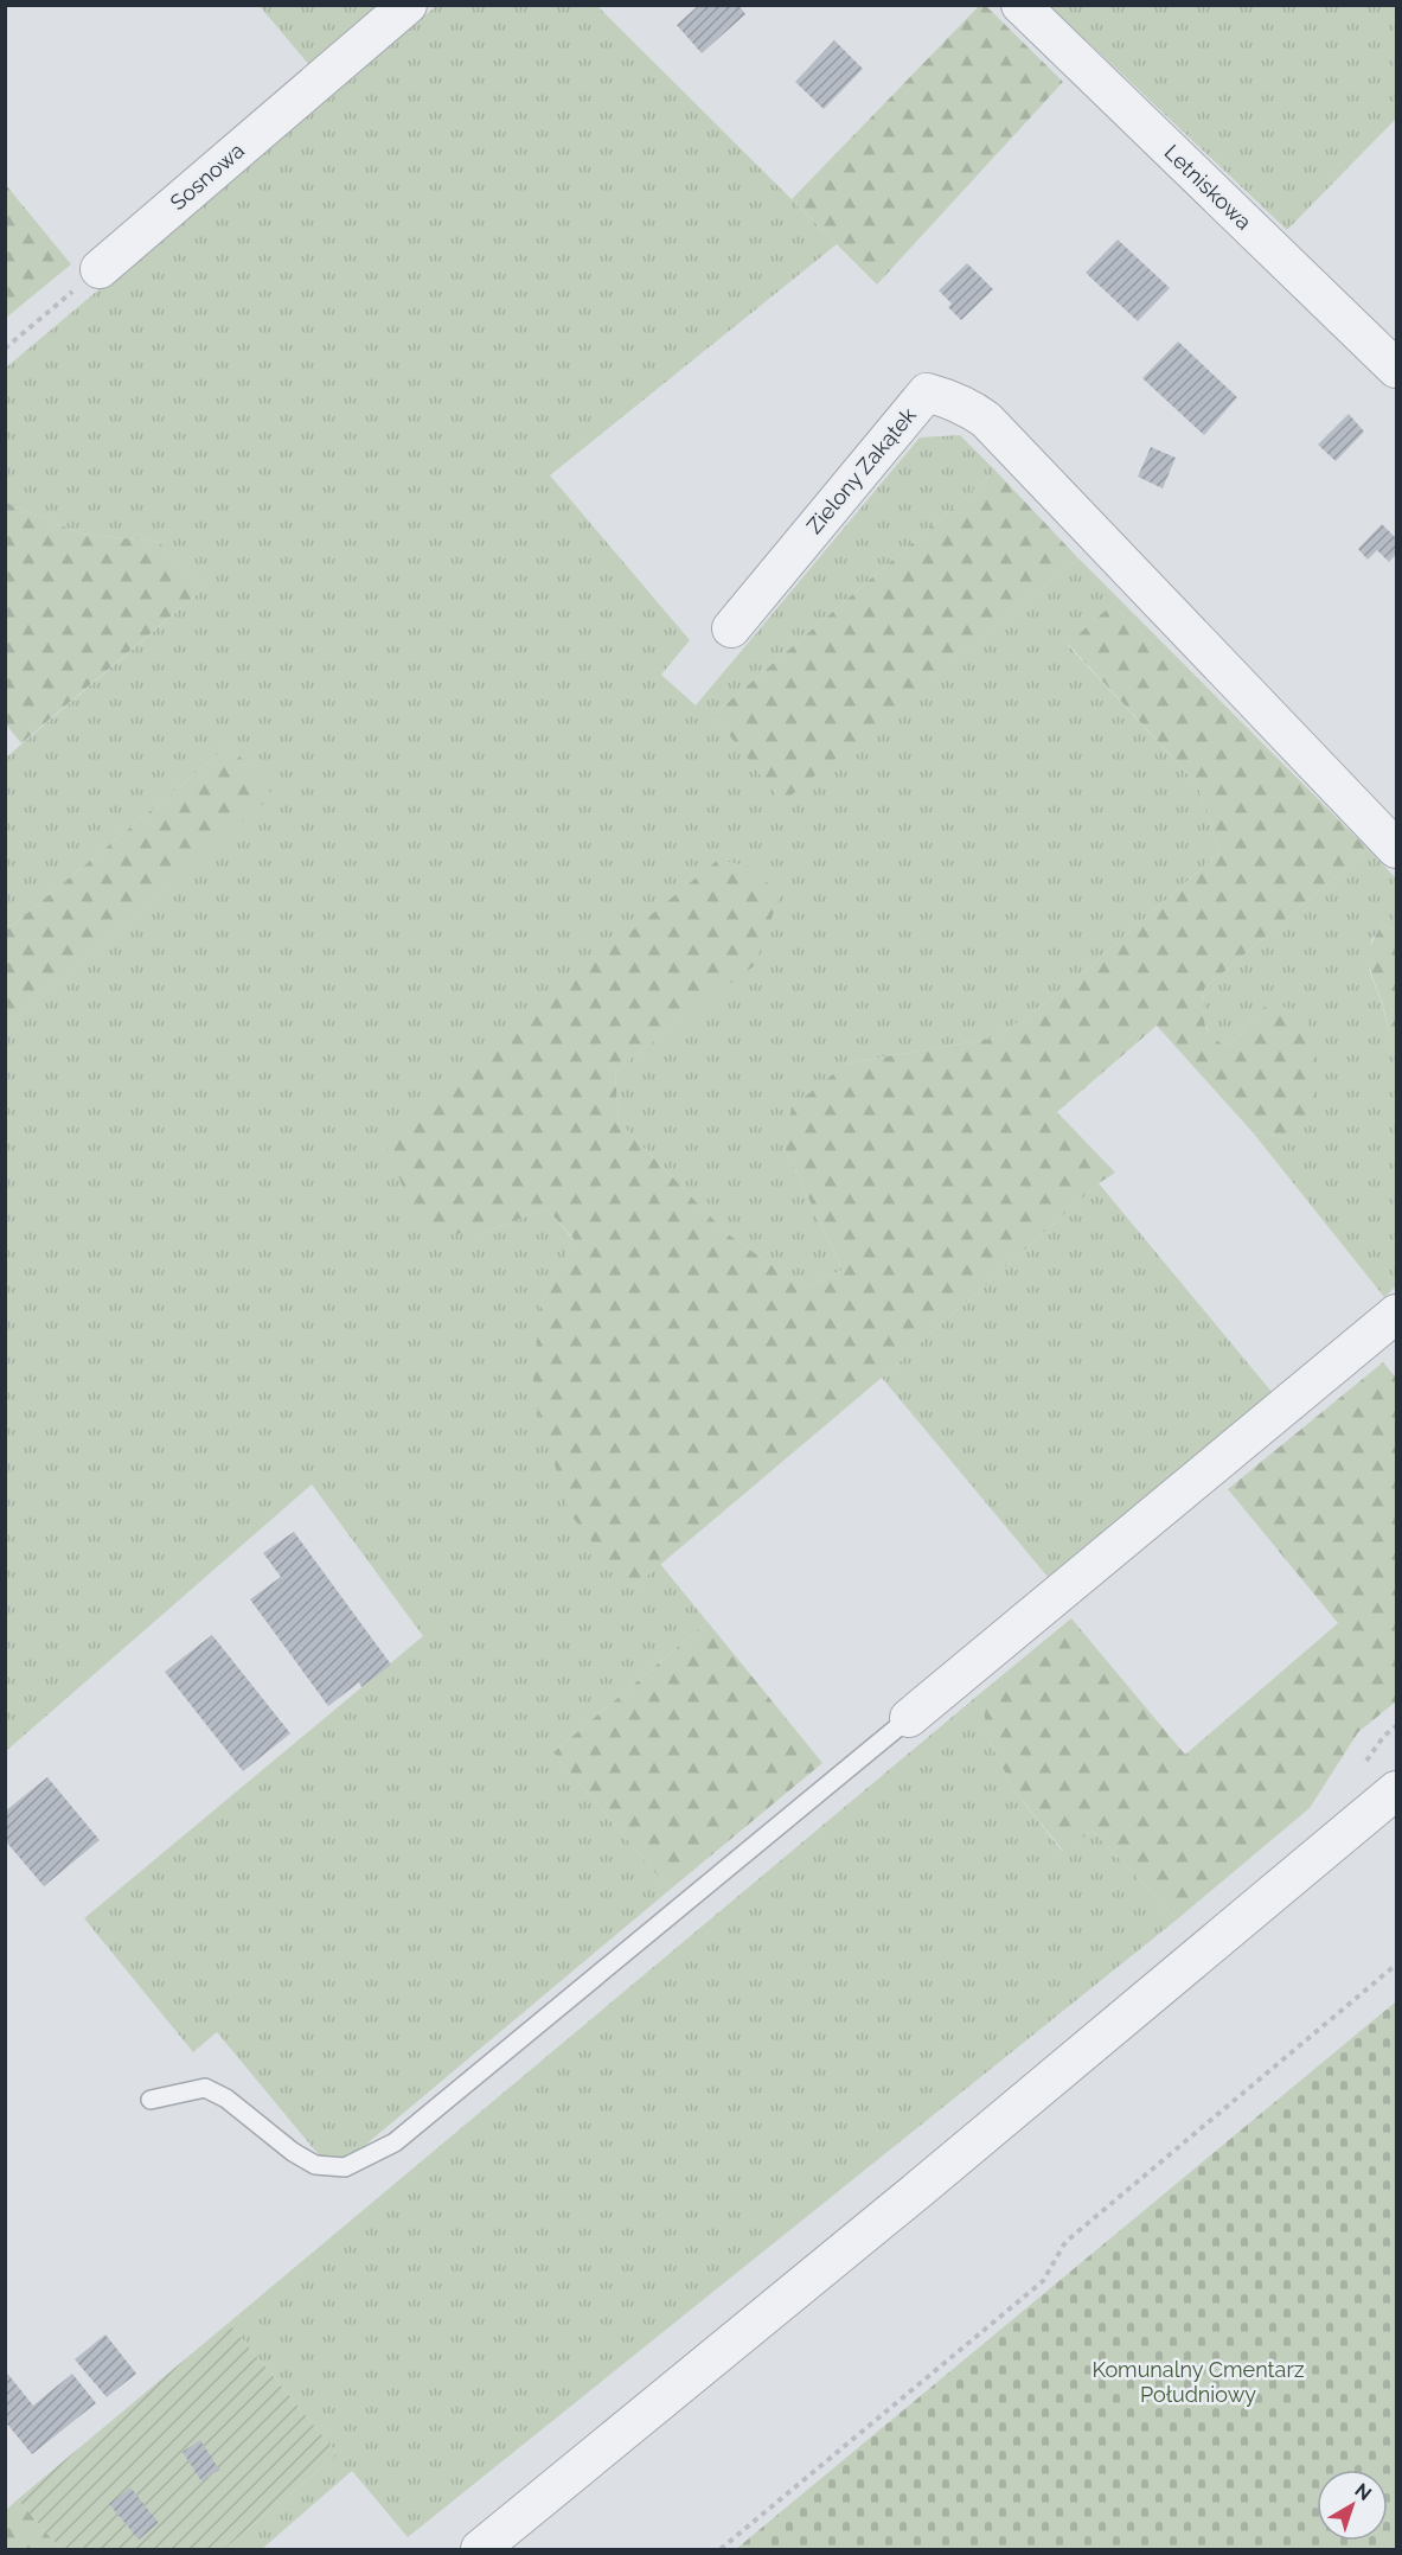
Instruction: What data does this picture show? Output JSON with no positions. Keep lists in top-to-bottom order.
{
  "streets": {
    "street": ["Sosnowa", "Letniskowa", "Zielony Zakątek"]
  },
  "parks": ["Komunalny Cmentarz Południowy"],
  "north": "top right"
}
